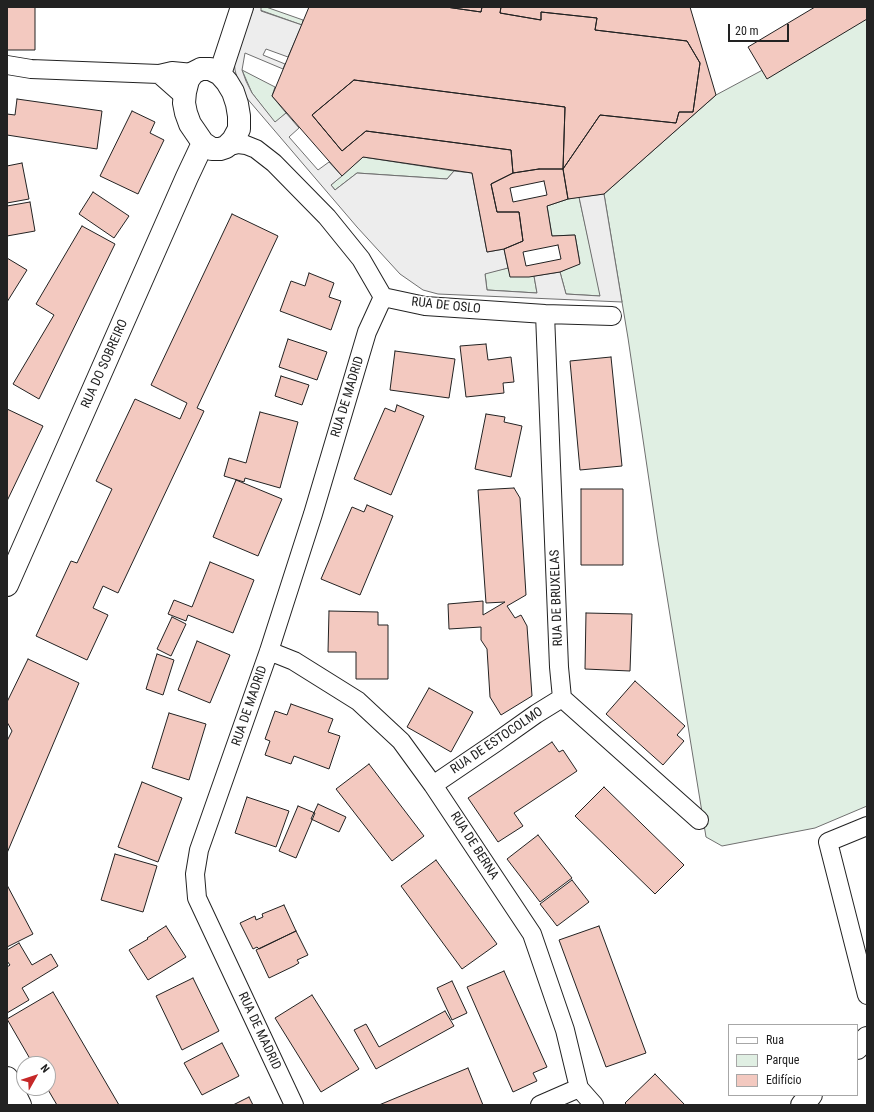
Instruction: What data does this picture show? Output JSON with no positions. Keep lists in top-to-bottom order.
{
  "streets": {
    "main road": ["RUA DO SOBREIRO"],
    "street": [
      "RUA DE OSLO",
      "RUA DE MADRID",
      "RUA DE BRUXELAS",
      "RUA DE ESTOCOLMO",
      "RUA DE BERNA"
    ]
  },
  "crossings": [
    ["RUA DE OSLO", "RUA DE MADRID"],
    ["RUA DE OSLO", "RUA DE BRUXELAS"],
    ["RUA DE MADRID", "RUA DE BERNA"],
    ["RUA DE BRUXELAS", "RUA DE ESTOCOLMO"],
    ["RUA DE ESTOCOLMO", "RUA DE BERNA"]
  ],
  "legend": ["Rua", "Parque", "Edifício"],
  "scale_bar": "20 m",
  "north": "top right"
}
